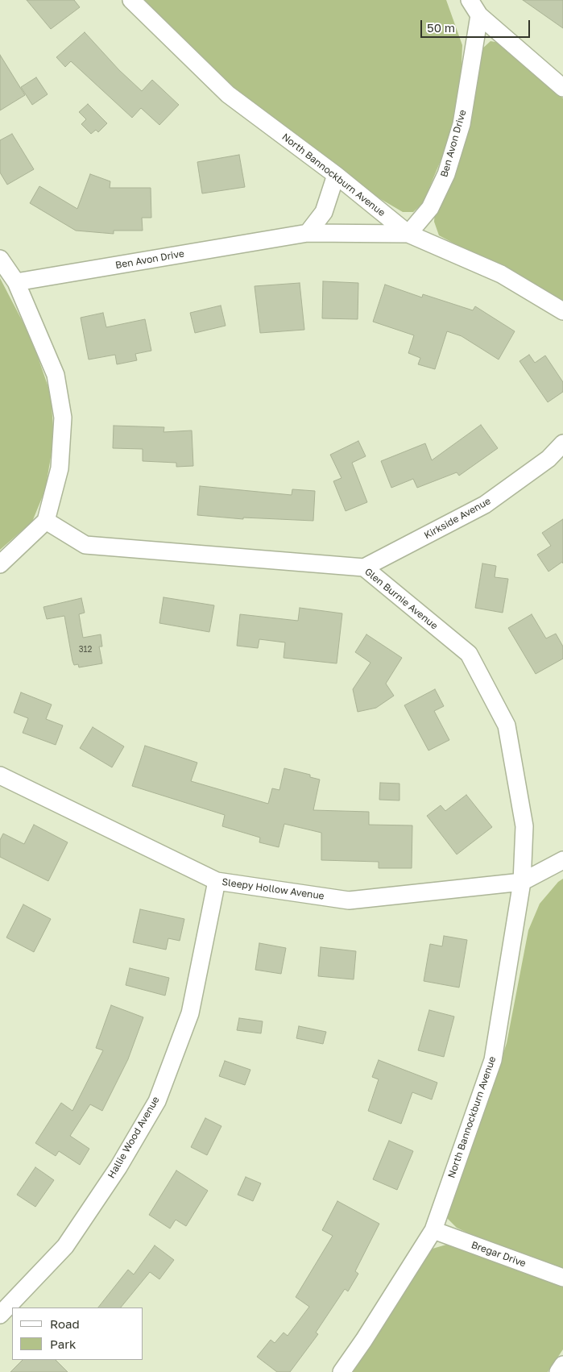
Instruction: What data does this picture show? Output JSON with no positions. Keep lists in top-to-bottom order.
{
  "streets": {
    "street": [
      "Ben Avon Drive",
      "North Bannockburn Avenue",
      "Kirkside Avenue",
      "Glen Burnie Avenue",
      "Sleepy Hollow Avenue",
      "Hallie Wood Avenue",
      "Bregar Drive"
    ]
  },
  "crossings": [
    ["Ben Avon Drive", "North Bannockburn Avenue"],
    ["North Bannockburn Avenue", "Glen Burnie Avenue"],
    ["North Bannockburn Avenue", "Sleepy Hollow Avenue"],
    ["North Bannockburn Avenue", "Bregar Drive"],
    ["Kirkside Avenue", "Glen Burnie Avenue"],
    ["Glen Burnie Avenue", "Sleepy Hollow Avenue"],
    ["Sleepy Hollow Avenue", "Hallie Wood Avenue"]
  ],
  "house_numbers": ["312"],
  "legend": ["Road", "Park"],
  "scale_bar": "50 m"
}
